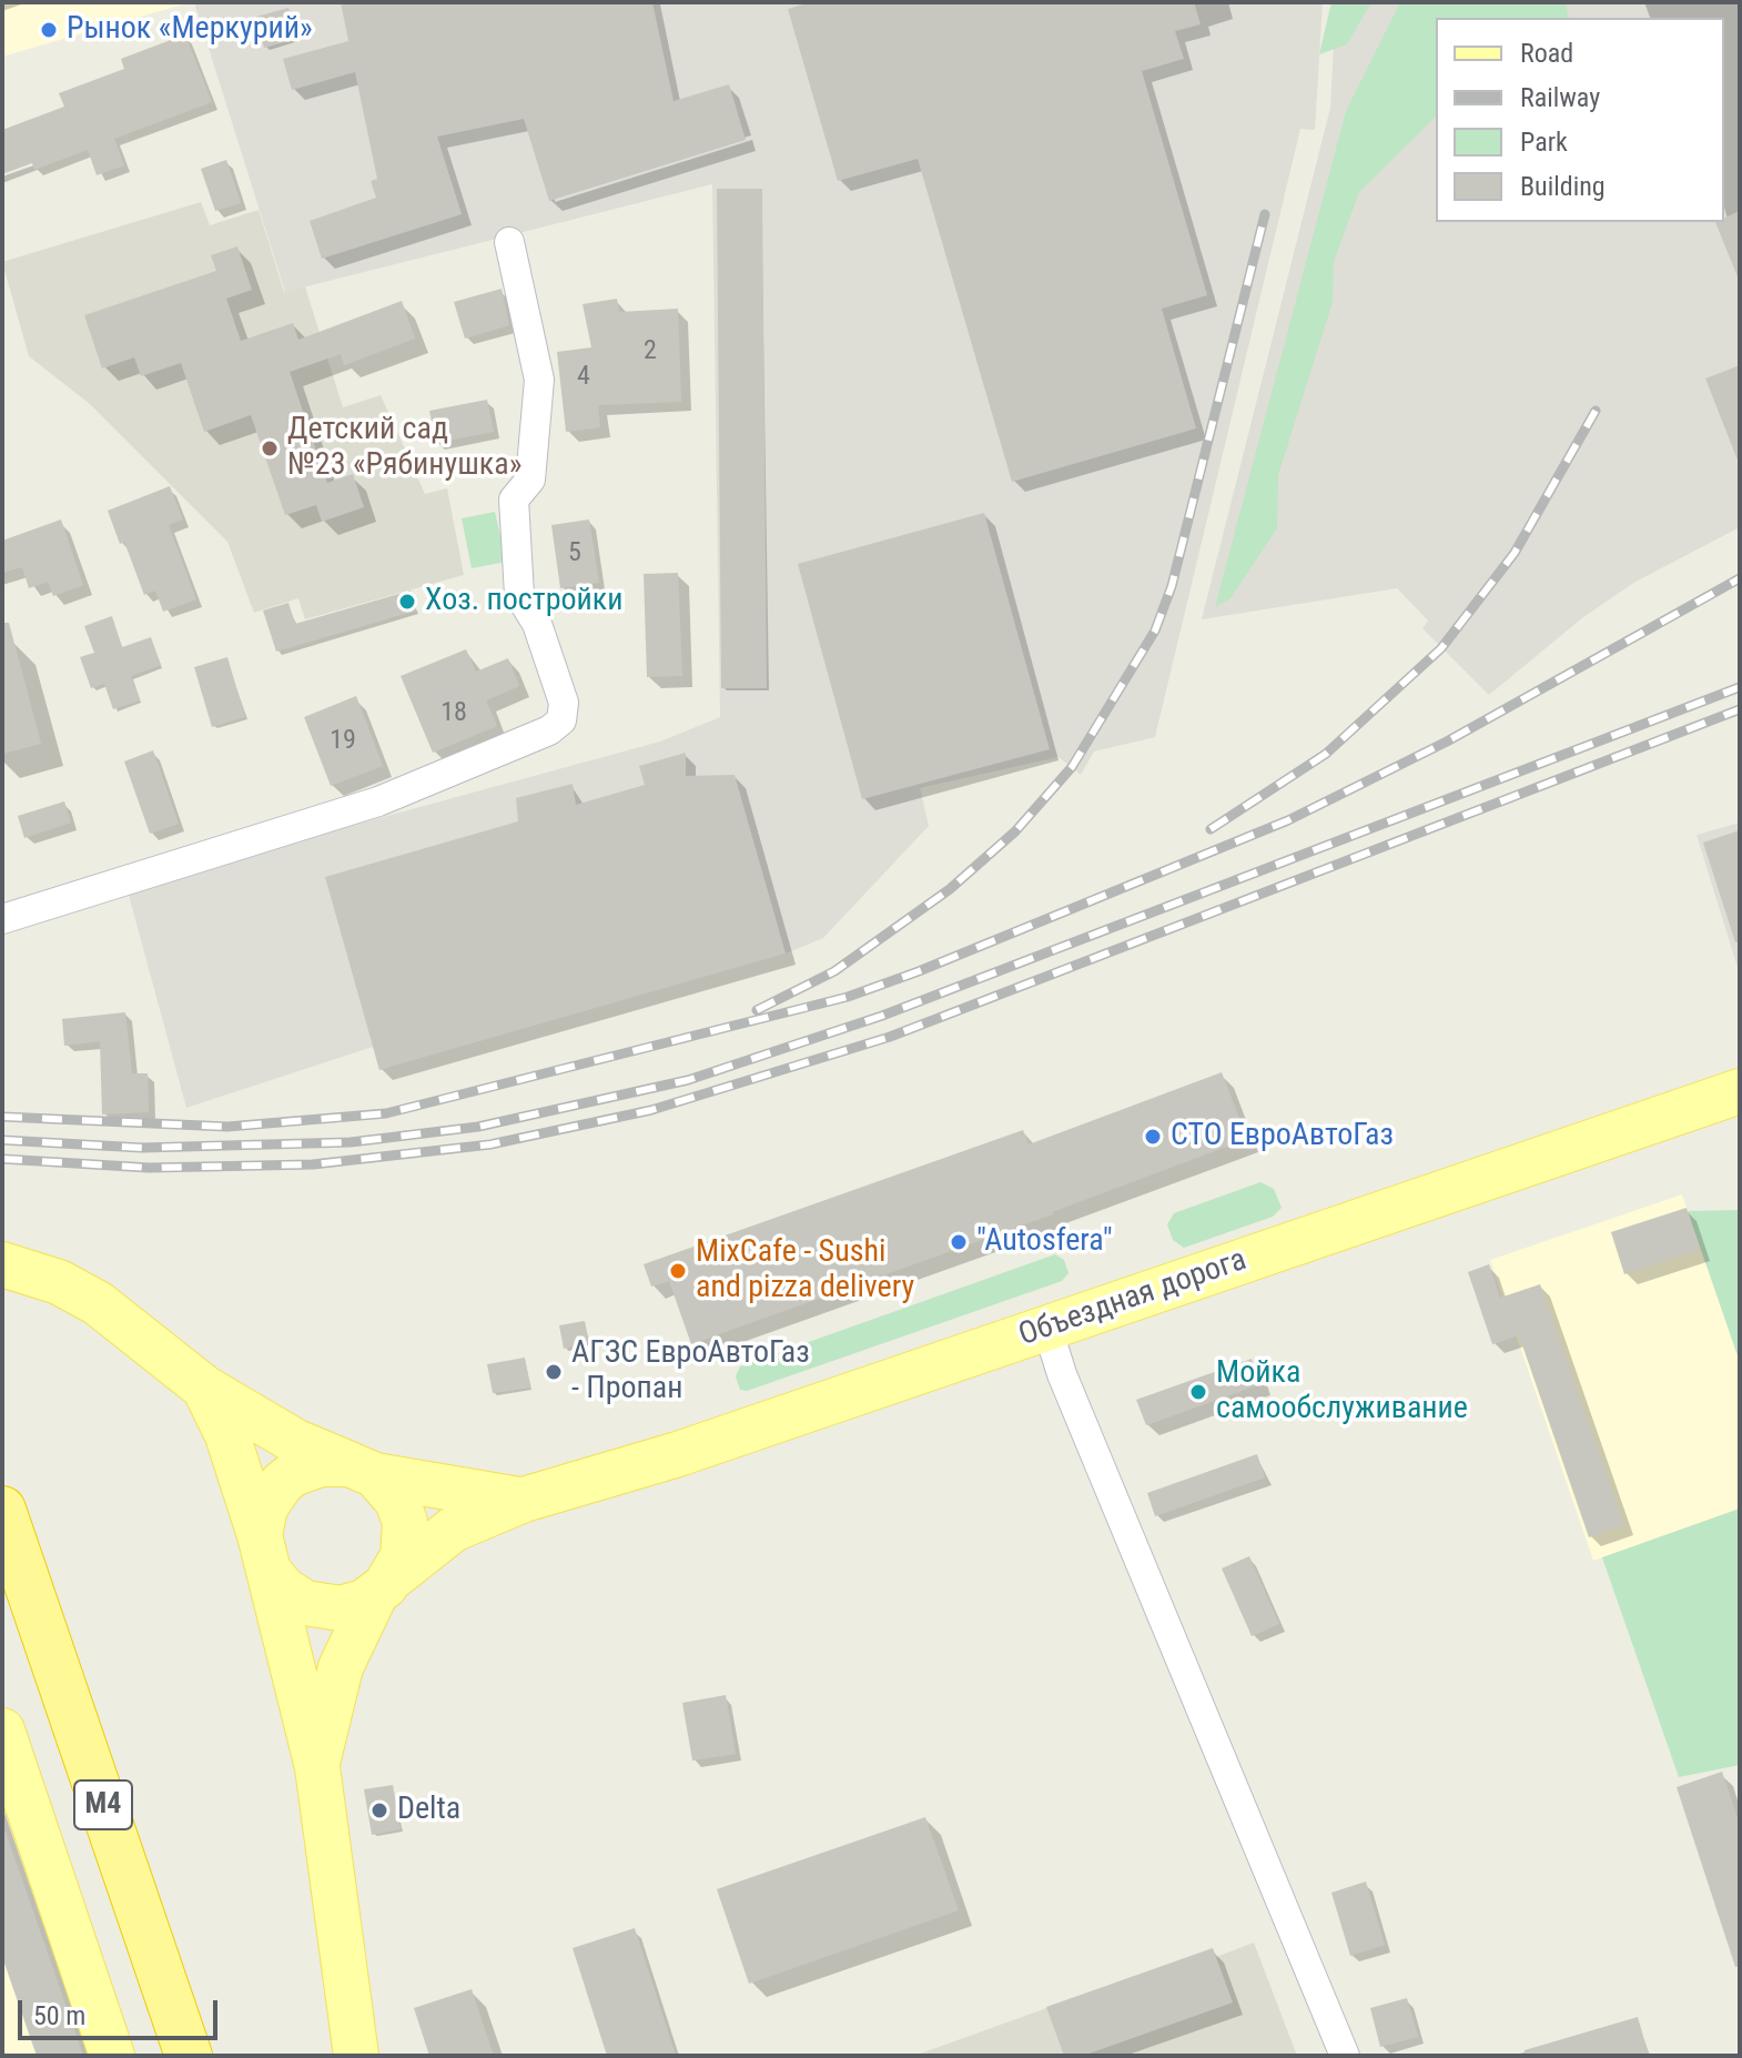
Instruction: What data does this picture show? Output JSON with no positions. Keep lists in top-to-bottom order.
{
  "streets": {
    "highway": ["M4"],
    "main road": ["Объездная дорога"]
  },
  "places": [
    "Рынок «Меркурий»",
    "Детский сад №23 «Рябинушка»",
    "Хоз. постройки",
    "СТО ЕвроАвтоГаз",
    "\"Autosfera\"",
    "MixСafe - Sushi and pizza delivery",
    "АГЗС ЕвроАвтоГаз - Пропан",
    "Мойка самообслуживание",
    "Delta"
  ],
  "house_numbers": [
    "2",
    "4",
    "5",
    "18",
    "19"
  ],
  "legend": [
    "Road",
    "Railway",
    "Park",
    "Building"
  ],
  "scale_bar": "50 m"
}
